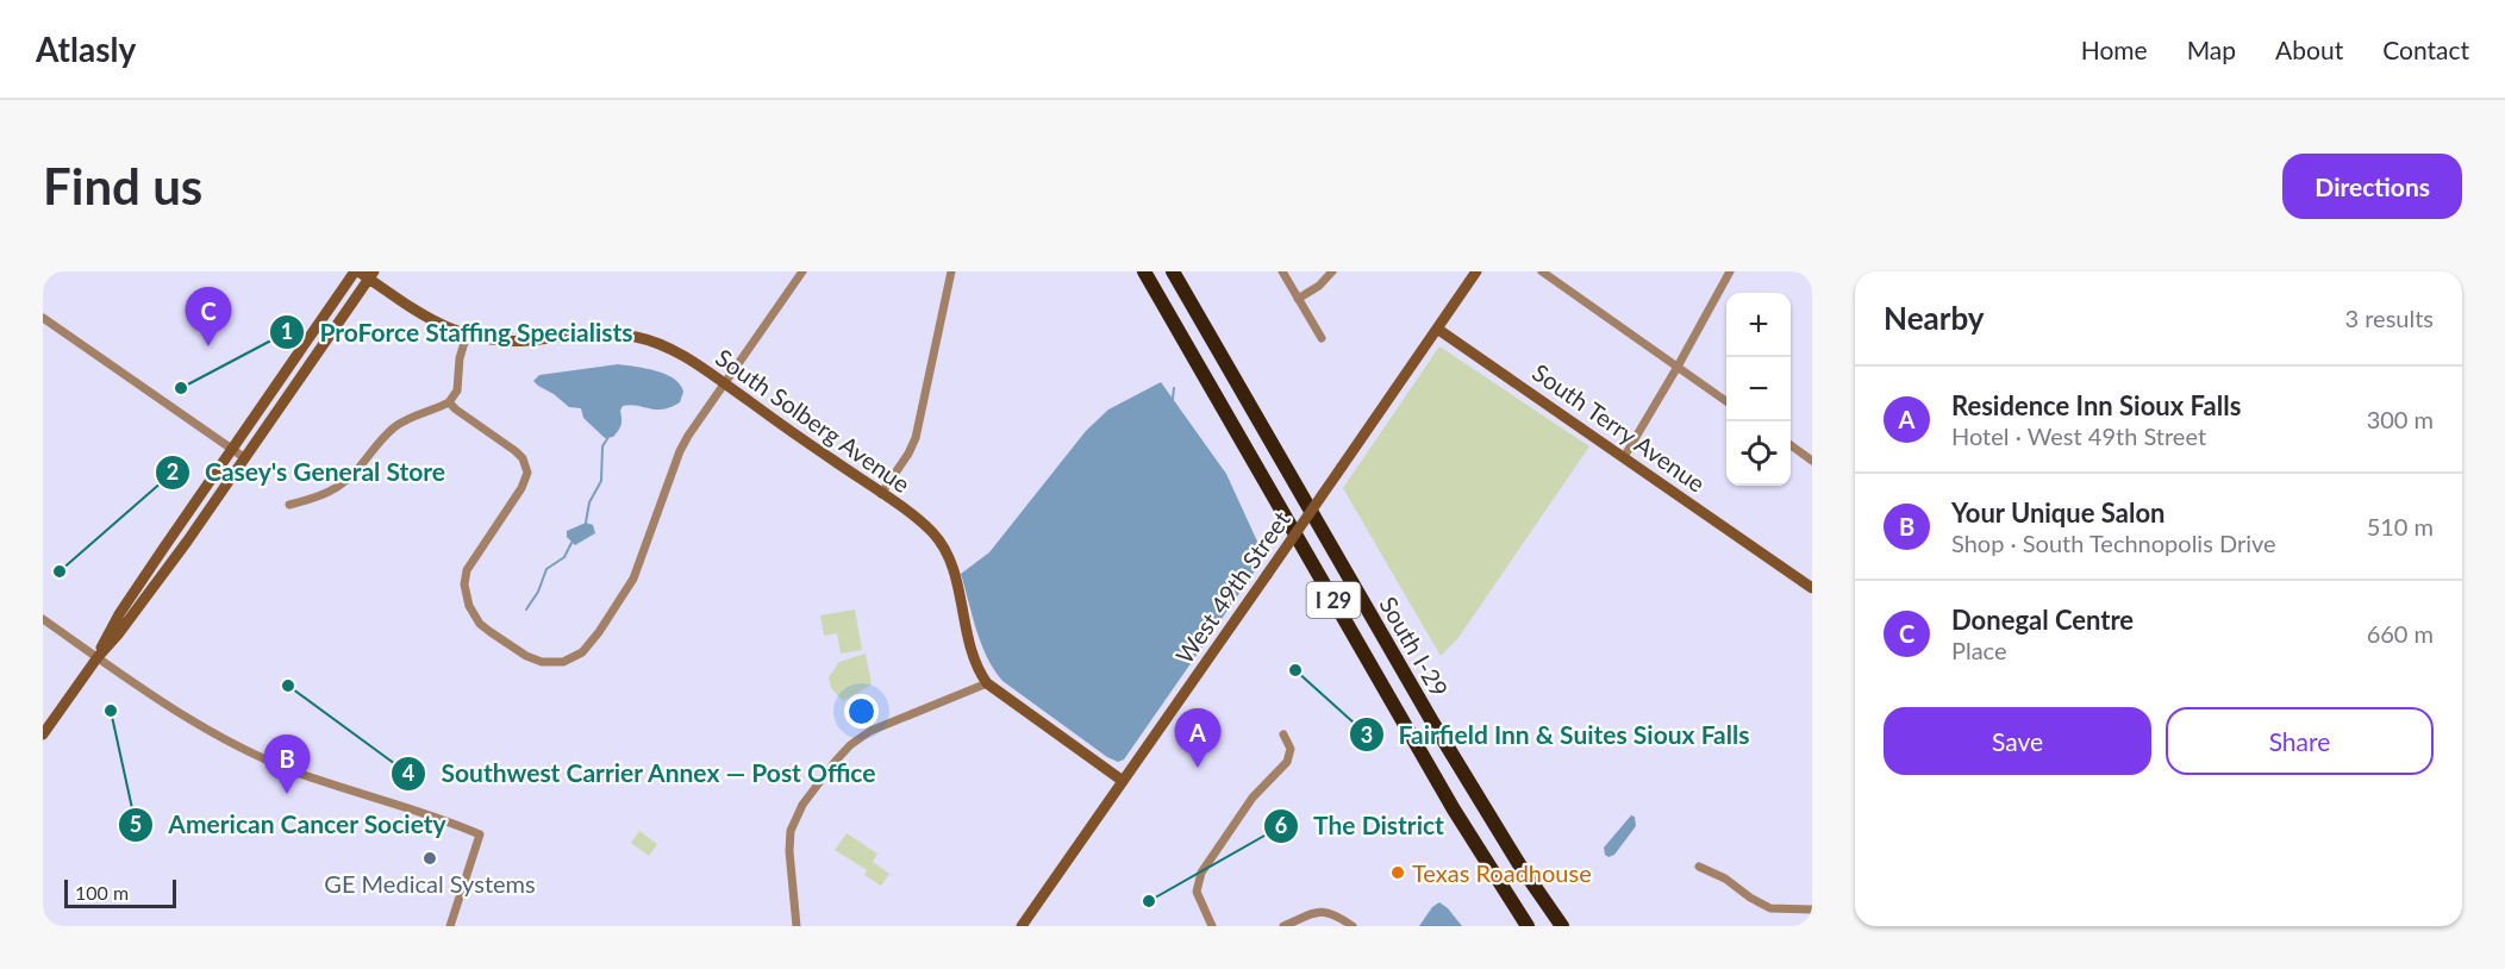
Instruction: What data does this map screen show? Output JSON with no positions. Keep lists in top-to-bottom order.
{
  "streets": {
    "highway": ["I 29", "South I-29"],
    "main road": ["South Solberg Avenue", "South Terry Avenue", "West 49th Street"]
  },
  "crossings": [
    ["South Solberg Avenue", "West 49th Street"],
    ["South Terry Avenue", "West 49th Street"]
  ],
  "places": [
    "ProForce Staffing Specialists",
    "Casey's General Store",
    "Fairfield Inn & Suites Sioux Falls",
    "Southwest Carrier Annex — Post Office",
    "American Cancer Society",
    "GE Medical Systems",
    "Texas Roadhouse",
    "The District"
  ],
  "scale_bar": "100 m",
  "page": {
    "header": "Atlasly",
    "nav": [
      "Home",
      "Map",
      "About",
      "Contact"
    ],
    "buttons": [
      "Directions",
      ["Save", "Share"]
    ],
    "title": "Find us",
    "heading": ["Nearby", "3 results"],
    "pins": ["C", "A", "B"],
    "map_buttons": ["+", "−"],
    "list": [
      {
        "mark": "A",
        "name": "Residence Inn Sioux Falls",
        "note": "Hotel · West 49th Street",
        "value": "300 m"
      },
      {
        "mark": "B",
        "name": "Your Unique Salon",
        "note": "Shop · South Technopolis Drive",
        "value": "510 m"
      },
      {
        "mark": "C",
        "name": "Donegal Centre",
        "note": "Place",
        "value": "660 m"
      }
    ],
    "scale": "100 m"
  }
}
